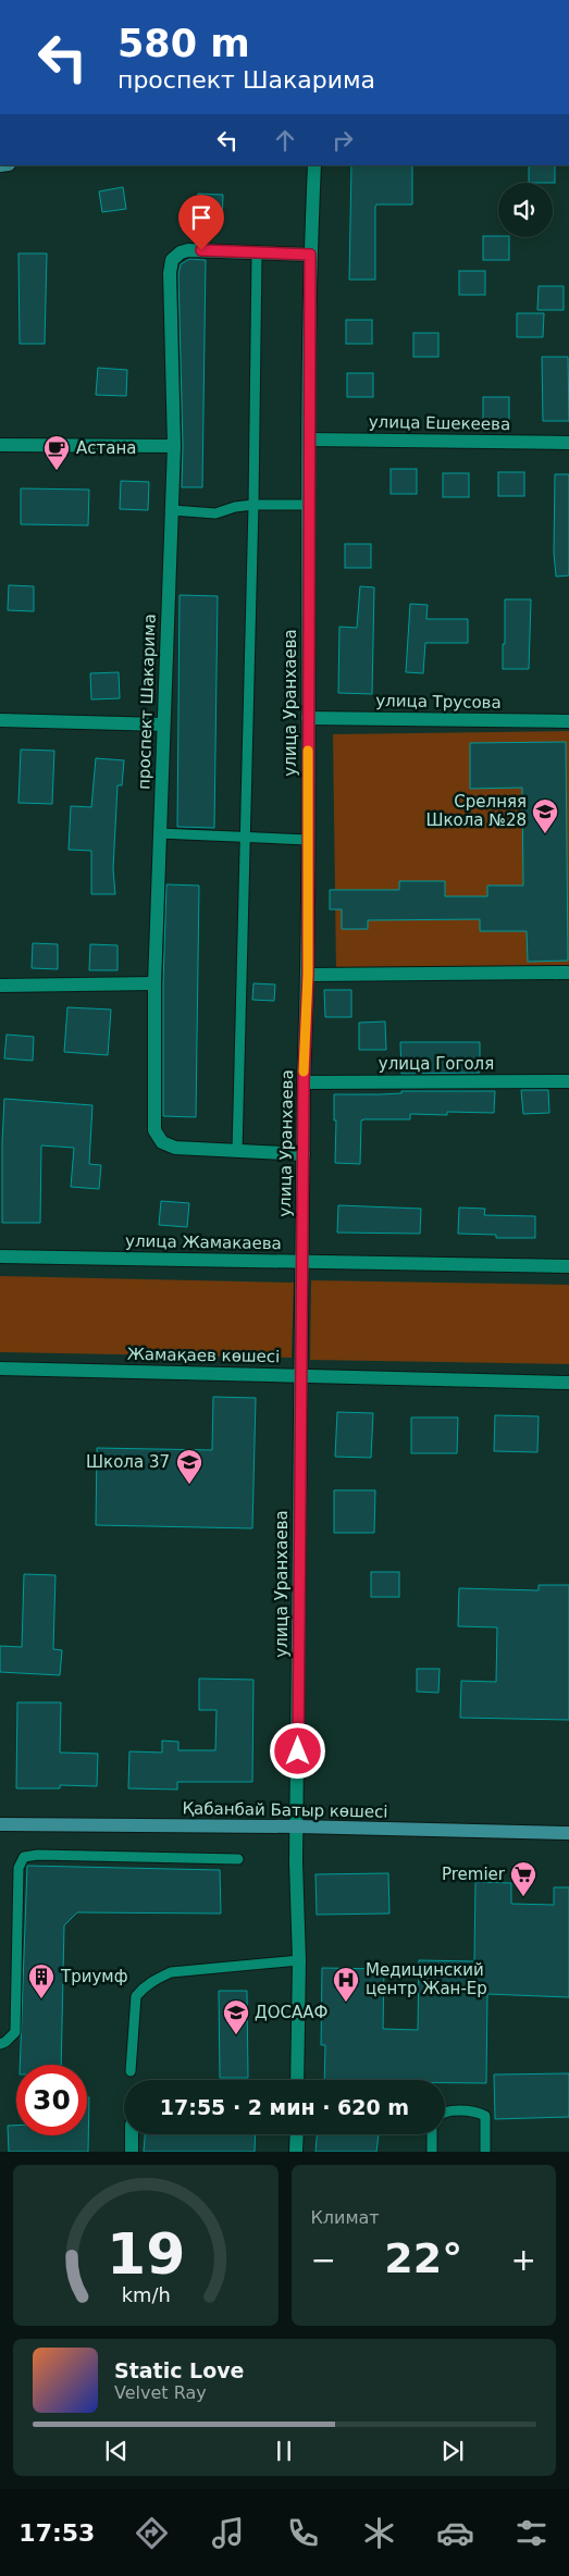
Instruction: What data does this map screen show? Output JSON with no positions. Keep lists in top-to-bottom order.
{
  "streets": {
    "main road": ["Қабанбай Батыр көшесі"],
    "street": [
      "улица Ешекеева",
      "проспект Шакарима",
      "улица Трусова",
      "улица Уранхаева",
      "улица Гоголя",
      "улица Жамакаева",
      "Жамақаев көшесі"
    ]
  },
  "crossings": [
    ["улица Ешекеева", "улица Уранхаева"],
    ["проспект Шакарима", "улица Уранхаева"],
    ["улица Трусова", "улица Уранхаева"],
    ["улица Уранхаева", "улица Гоголя"],
    ["улица Уранхаева", "улица Жамакаева"],
    ["улица Уранхаева", "Жамақаев көшесі"],
    ["улица Уранхаева", "Қабанбай Батыр көшесі"]
  ],
  "places": {
    "cafe": ["Астана"],
    "school or university": ["Срелняя Школа №28", "Школа 37", "ДОСААФ"],
    "supermarket": ["Premier"],
    "building": ["Триумф"],
    "hospital": ["Медицинский центр Жан-Ер"]
  },
  "page": {
    "turn": ["580 m", "проспект Шакарима"],
    "limit": "30",
    "trip": "17:55 · 2 мин · 620 m",
    "tile": "Климат",
    "heat": ["−", "22°", "+"],
    "song": ["Static Love", "Velvet Ray"],
    "tabs": "17:53",
    "gauge": ["19", "km/h"]
  }
}
